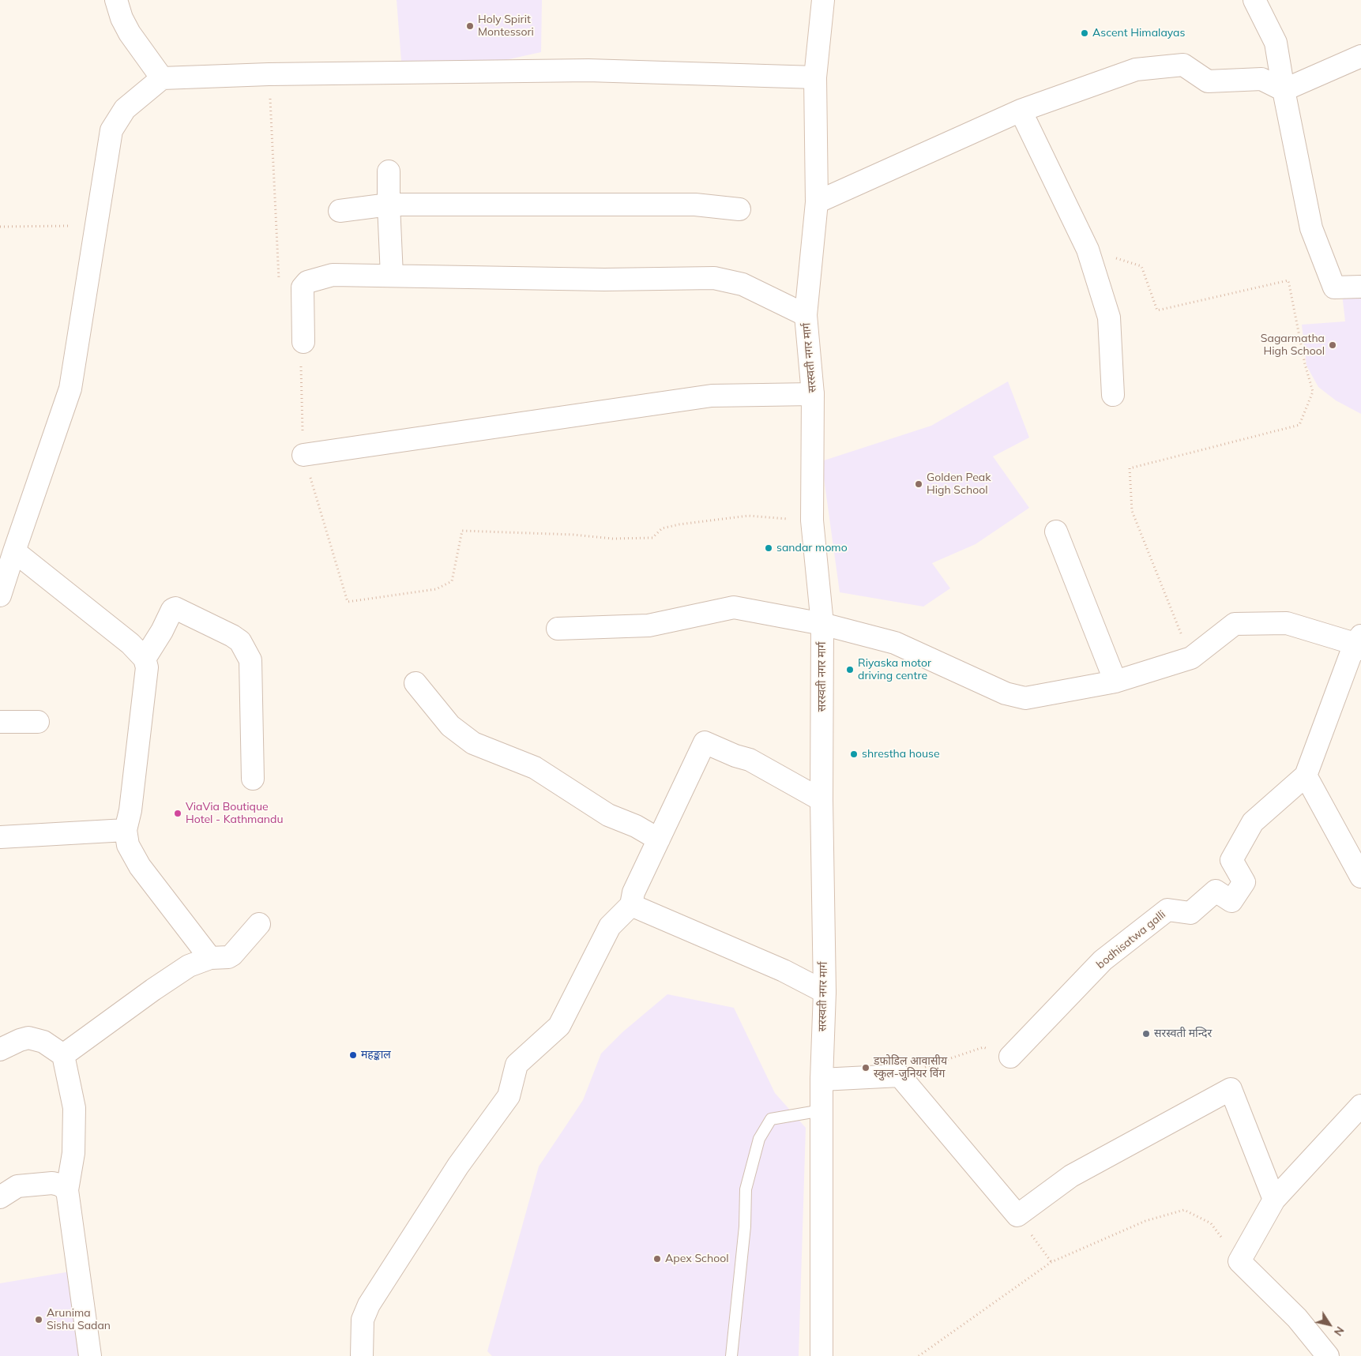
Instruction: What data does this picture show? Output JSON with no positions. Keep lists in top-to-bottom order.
{
  "streets": {
    "street": ["सरस्वती नगर मार्ग", "bodhisatwa galli"]
  },
  "crossings": [
    ["सरस्वती नगर मार्ग", "bodhisatwa galli"]
  ],
  "places": [
    "Holy Spirit Montessori",
    "Ascent Himalayas",
    "Sagarmatha High School",
    "Golden Peak High School",
    "sandar momo",
    "Riyaska motor driving centre",
    "shrestha house",
    "ViaVia Boutique Hotel - Kathmandu",
    "सरस्वती मन्दिर",
    "महङ्काल",
    "डफोडिल आवासीय स्कुल-जुनियर विंग",
    "Apex School",
    "Arunima Sishu Sadan"
  ],
  "north": "bottom right"
}
